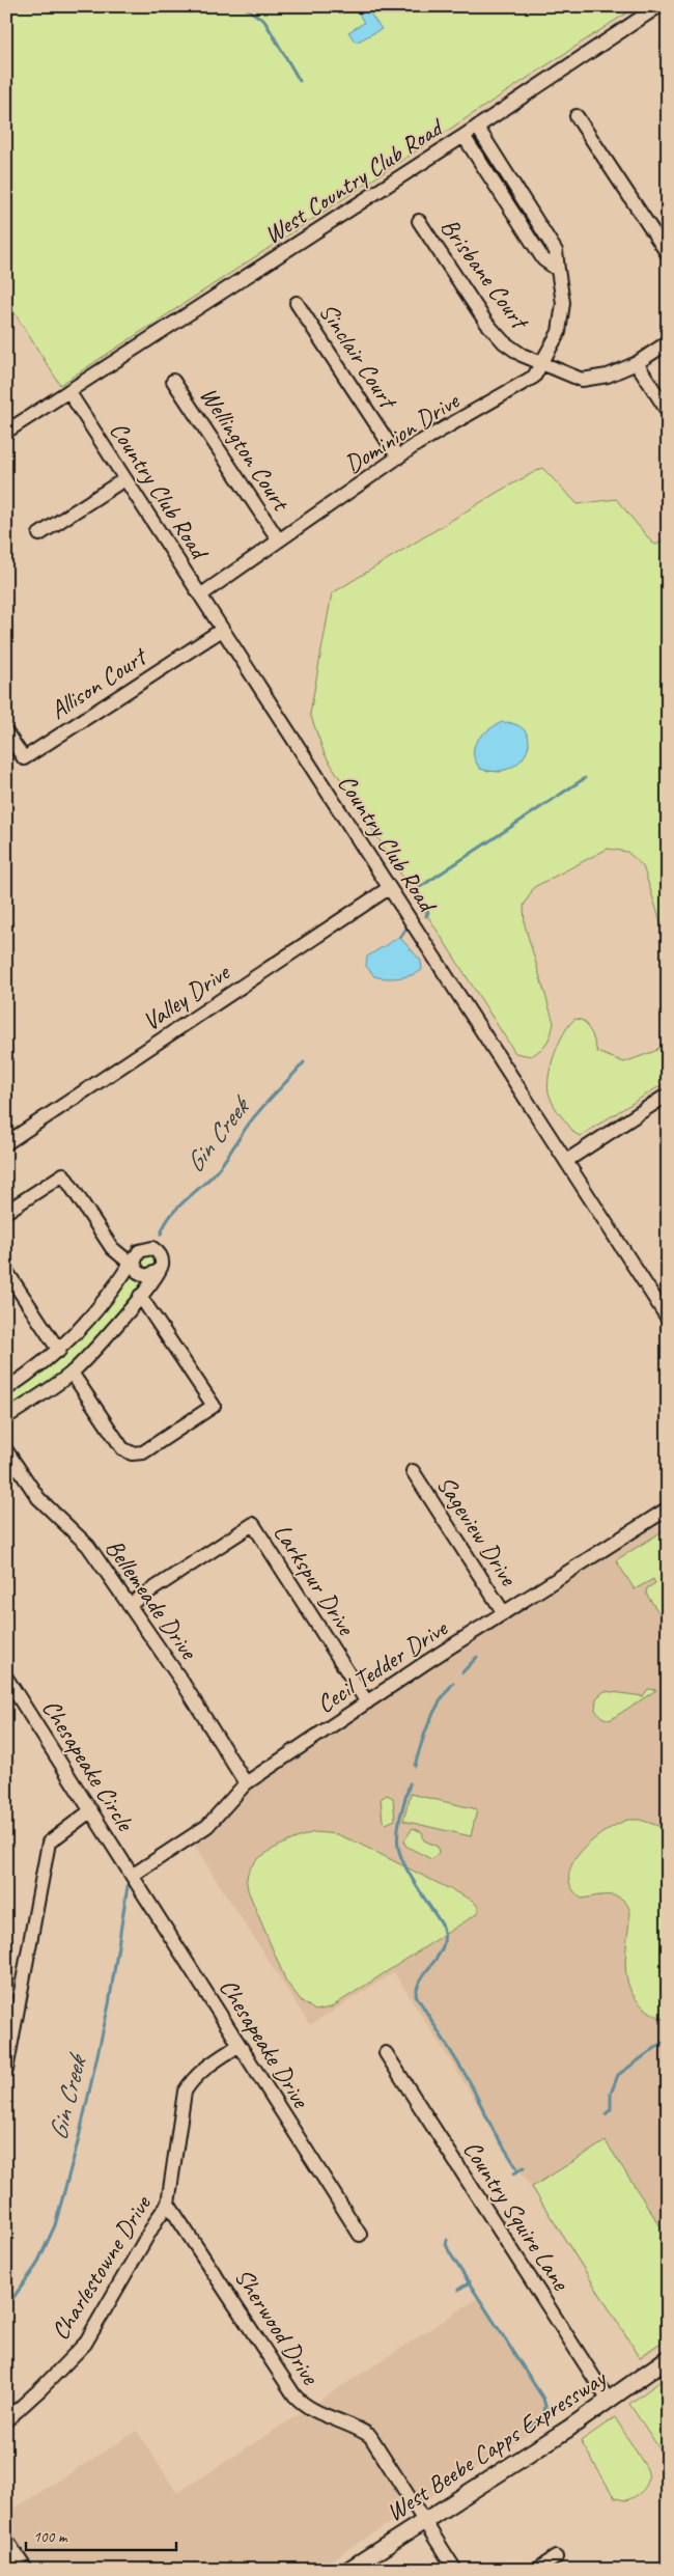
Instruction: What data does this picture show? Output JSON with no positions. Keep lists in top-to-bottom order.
{
  "streets": {
    "main road": ["West Beebe Capps Expressway"],
    "street": [
      "West Country Club Road",
      "Brisbane Court",
      "Sinclair Court",
      "Dominion Drive",
      "Wellington Court",
      "Country Club Road",
      "Allison Court",
      "Valley Drive",
      "Sageview Drive",
      "Larkspur Drive",
      "Bellemeade Drive",
      "Cecil Tedder Drive",
      "Chesapeake Circle",
      "Chesapeake Drive",
      "Country Squire Lane",
      "Charlestowne Drive",
      "Sherwood Drive"
    ]
  },
  "crossings": [
    ["West Country Club Road", "Dominion Drive"],
    ["West Country Club Road", "Country Club Road"],
    ["Brisbane Court", "Dominion Drive"],
    ["Sinclair Court", "Dominion Drive"],
    ["Dominion Drive", "Wellington Court"],
    ["Dominion Drive", "Country Club Road"],
    ["Country Club Road", "Allison Court"],
    ["Country Club Road", "Valley Drive"],
    ["Sageview Drive", "Cecil Tedder Drive"],
    ["Larkspur Drive", "Bellemeade Drive"],
    ["Larkspur Drive", "Cecil Tedder Drive"],
    ["Bellemeade Drive", "Cecil Tedder Drive"],
    ["Cecil Tedder Drive", "Chesapeake Circle"],
    ["Cecil Tedder Drive", "Chesapeake Drive"],
    ["Chesapeake Circle", "Chesapeake Drive"],
    ["Chesapeake Drive", "Charlestowne Drive"],
    ["Country Squire Lane", "West Beebe Capps Expressway"],
    ["Charlestowne Drive", "Sherwood Drive"],
    ["Sherwood Drive", "West Beebe Capps Expressway"]
  ],
  "water": ["Gin Creek"],
  "scale_bar": "100 m"
}
